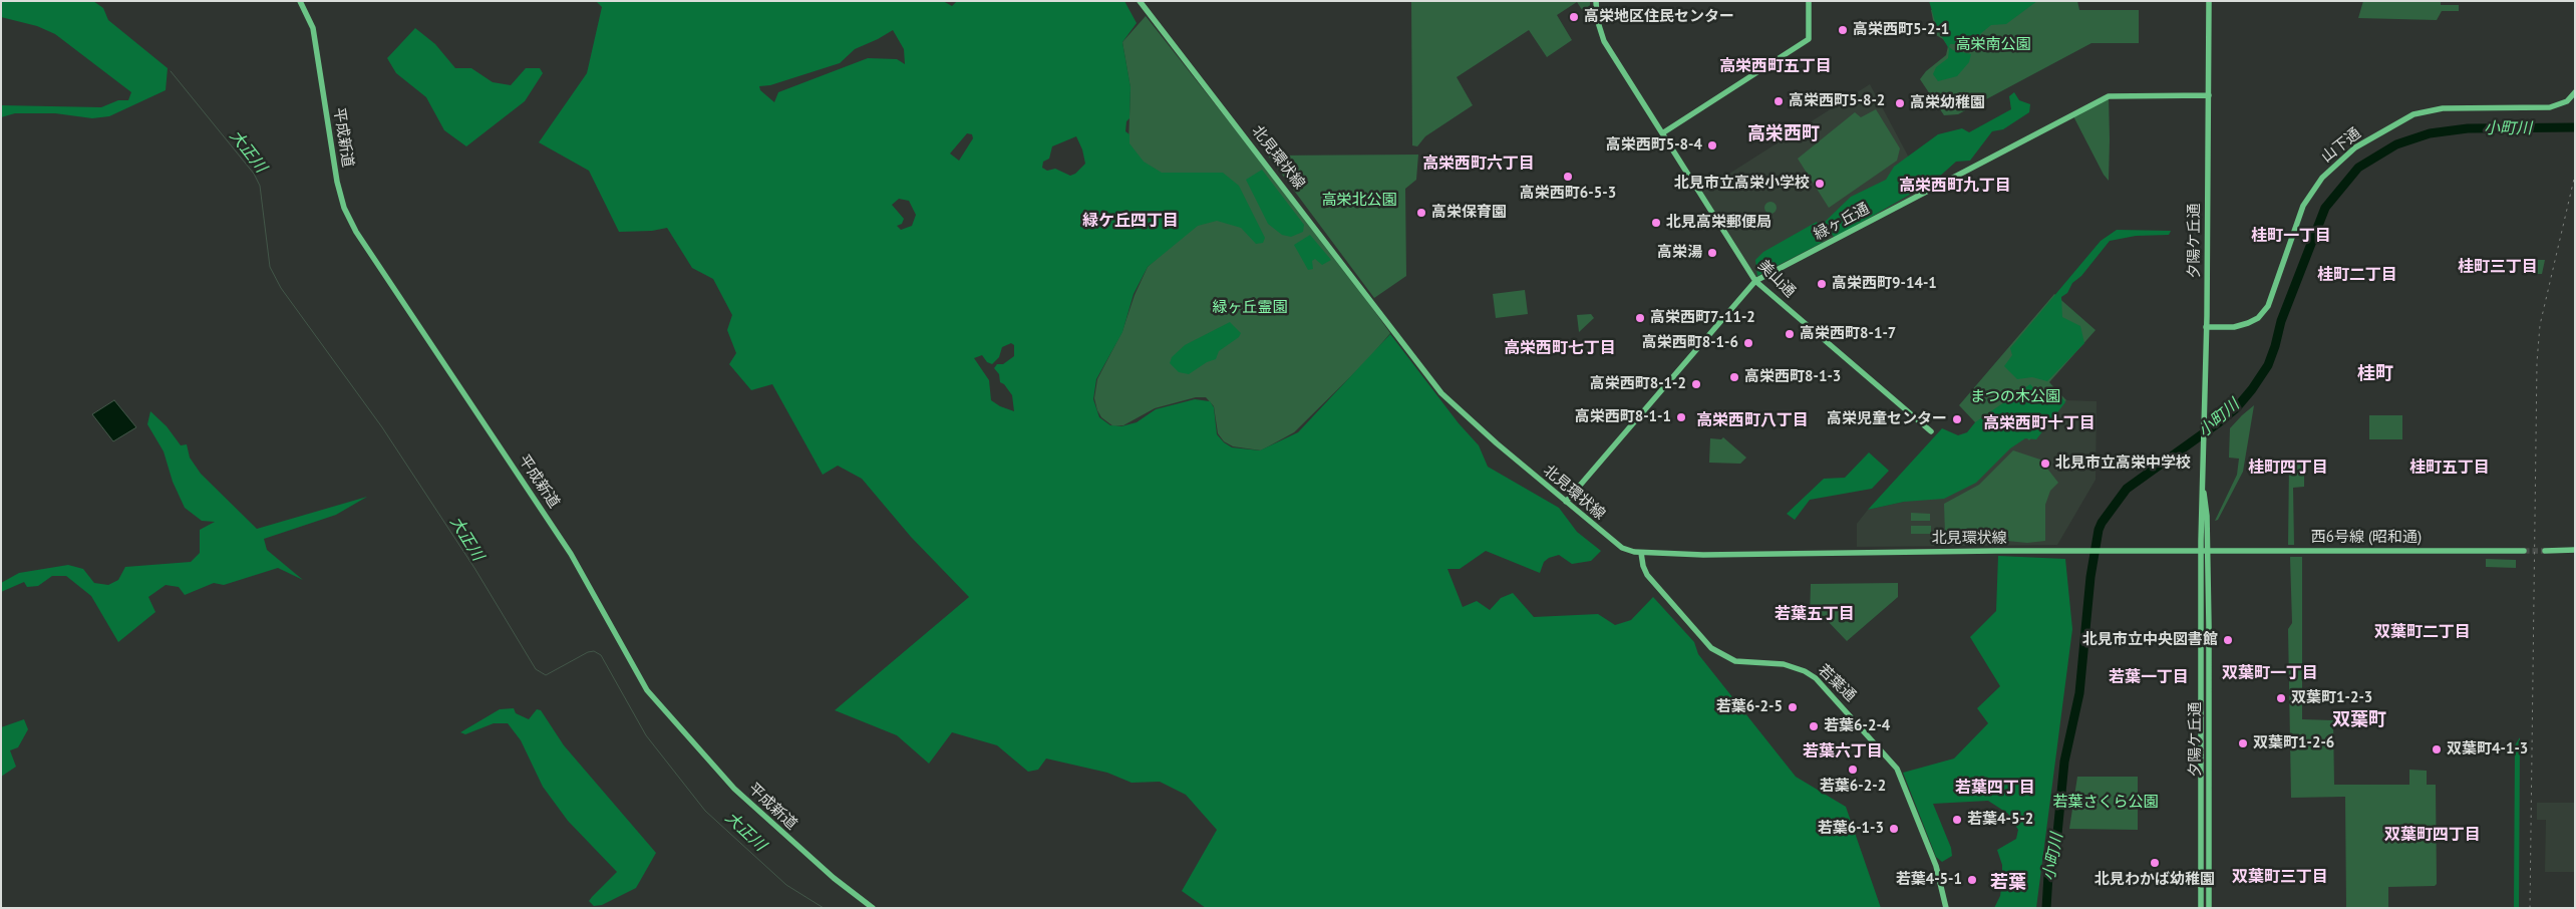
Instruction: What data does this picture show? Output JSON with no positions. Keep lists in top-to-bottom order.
{
  "streets": {
    "street": [
      "平成新道",
      "山下通",
      "北見環状線",
      "緑ヶ丘通",
      "夕陽ケ丘通",
      "美山通",
      "西6号線 (昭和通)",
      "若葉通"
    ]
  },
  "crossings": [
    ["山下通", "夕陽ケ丘通"],
    ["北見環状線", "緑ヶ丘通"],
    ["北見環状線", "夕陽ケ丘通"],
    ["北見環状線", "西6号線 (昭和通)"],
    ["北見環状線", "若葉通"],
    ["緑ヶ丘通", "夕陽ケ丘通"],
    ["緑ヶ丘通", "美山通"],
    ["夕陽ケ丘通", "西6号線 (昭和通)"]
  ],
  "districts": [
    "高栄西町五丁目",
    "高栄西町",
    "高栄西町六丁目",
    "高栄西町九丁目",
    "緑ケ丘四丁目",
    "桂町一丁目",
    "桂町三丁目",
    "桂町二丁目",
    "高栄西町七丁目",
    "桂町",
    "高栄西町八丁目",
    "高栄西町十丁目",
    "桂町四丁目",
    "桂町五丁目",
    "若葉五丁目",
    "双葉町二丁目",
    "双葉町一丁目",
    "若葉一丁目",
    "双葉町",
    "若葉六丁目",
    "若葉四丁目",
    "双葉町四丁目",
    "双葉町三丁目",
    "若葉"
  ],
  "water": ["小町川", "大正川"],
  "parks": [
    "高栄南公園",
    "高栄北公園",
    "緑ヶ丘霊園",
    "まつの木公園",
    "若葉さくら公園"
  ],
  "places": [
    "高栄地区住民センター",
    "高栄西町5-2-1",
    "高栄西町5-8-2",
    "高栄幼稚園",
    "高栄西町5-8-4",
    "高栄西町6-5-3",
    "北見市立高栄小学校",
    "高栄保育園",
    "北見高栄郵便局",
    "高栄湯",
    "高栄西町9-14-1",
    "高栄西町7-11-2",
    "高栄西町8-1-7",
    "高栄西町8-1-6",
    "高栄西町8-1-3",
    "高栄西町8-1-2",
    "高栄西町8-1-1",
    "高栄児童センター",
    "北見市立高栄中学校",
    "北見市立中央図書館",
    "双葉町1-2-3",
    "若葉6-2-5",
    "若葉6-2-4",
    "双葉町1-2-6",
    "双葉町4-1-3",
    "若葉6-2-2",
    "若葉4-5-2",
    "若葉6-1-3",
    "北見わかば幼稚園",
    "若葉4-5-1"
  ]
}
